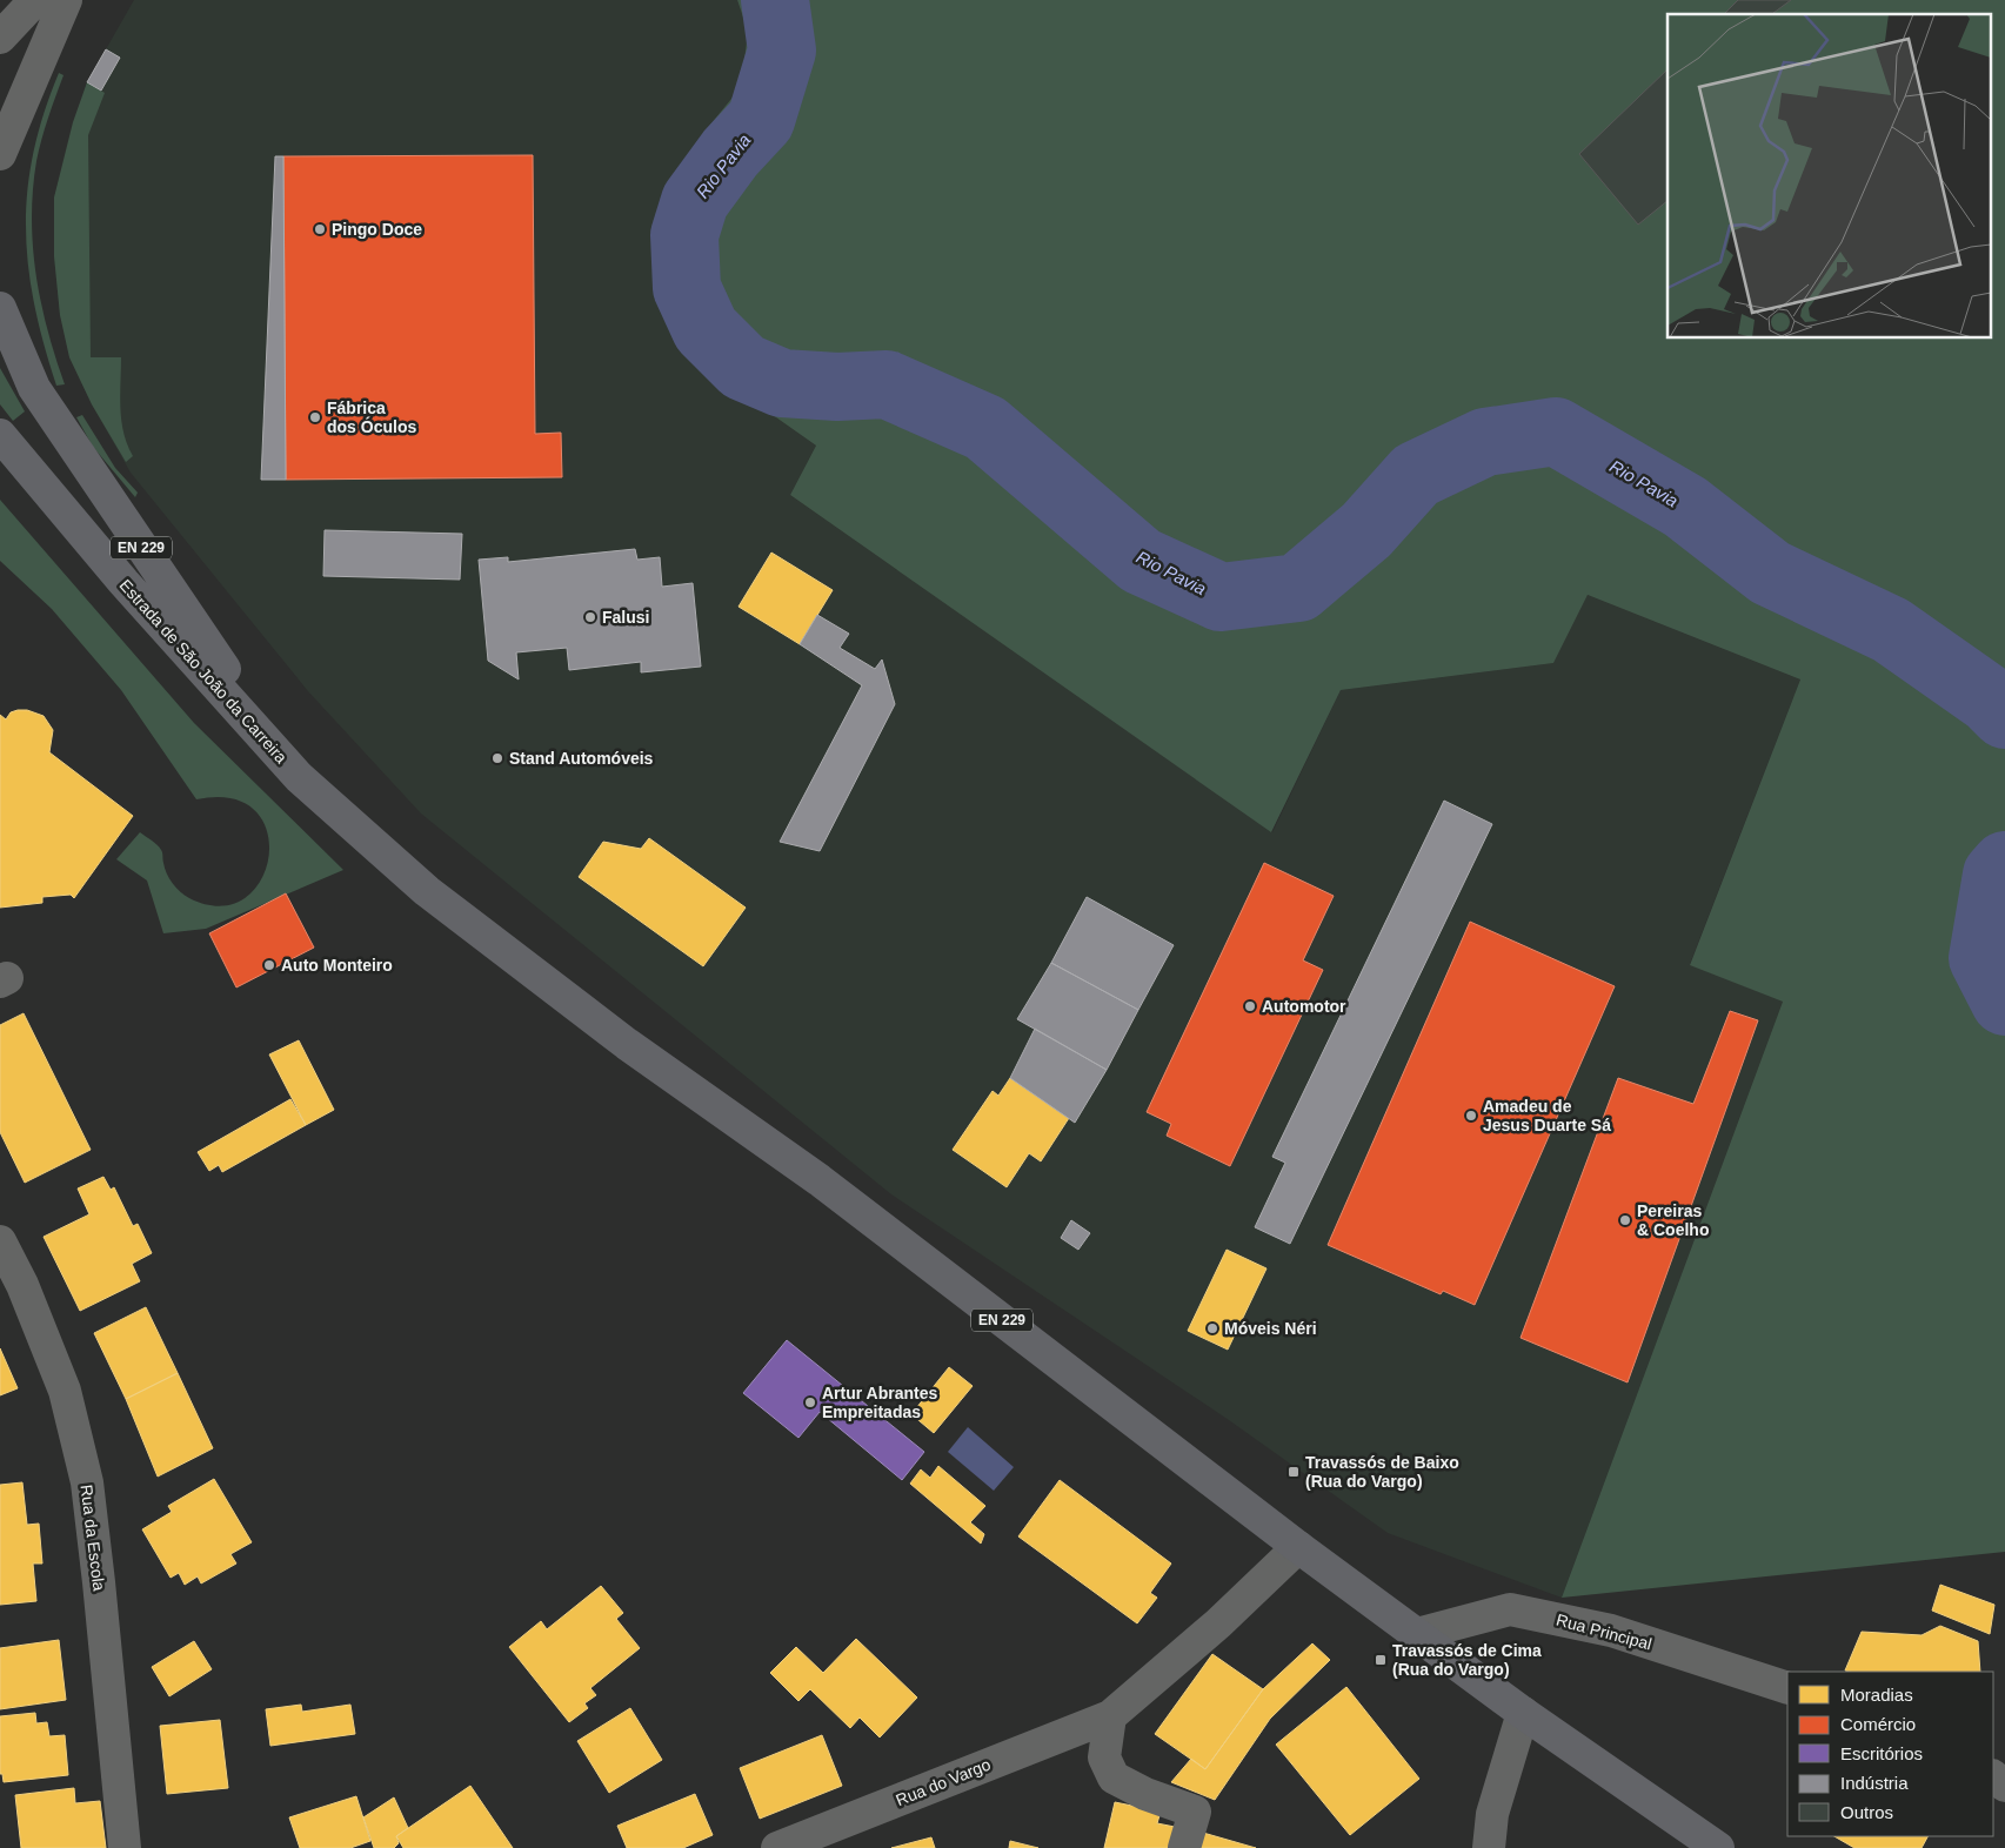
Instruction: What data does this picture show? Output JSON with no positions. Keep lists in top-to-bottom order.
{
  "streets": {
    "main road": ["EN 229", "Estrada de São João da Carreira"],
    "street": ["Rua da Escola", "Rua Principal", "Rua do Vargo"]
  },
  "crossings": [
    ["EN 229", "Estrada de São João da Carreira"],
    ["EN 229", "Rua Principal"],
    ["EN 229", "Rua do Vargo"]
  ],
  "water": ["Rio Pavia"],
  "places": {
    "other": [
      "Pingo Doce",
      "Fábrica dos Óculos",
      "Falusi",
      "Stand Automóveis",
      "Auto Monteiro",
      "Automotor",
      "Amadeu de Jesus Duarte Sá",
      "Pereiras & Coelho",
      "Móveis Néri",
      "Artur Abrantes Empreitadas"
    ],
    "transit": ["Travassós de Baixo (Rua do Vargo)", "Travassós de Cima (Rua do Vargo)"]
  },
  "legend": [
    "Moradias",
    "Comércio",
    "Escritórios",
    "Indústria",
    "Outros"
  ]
}
